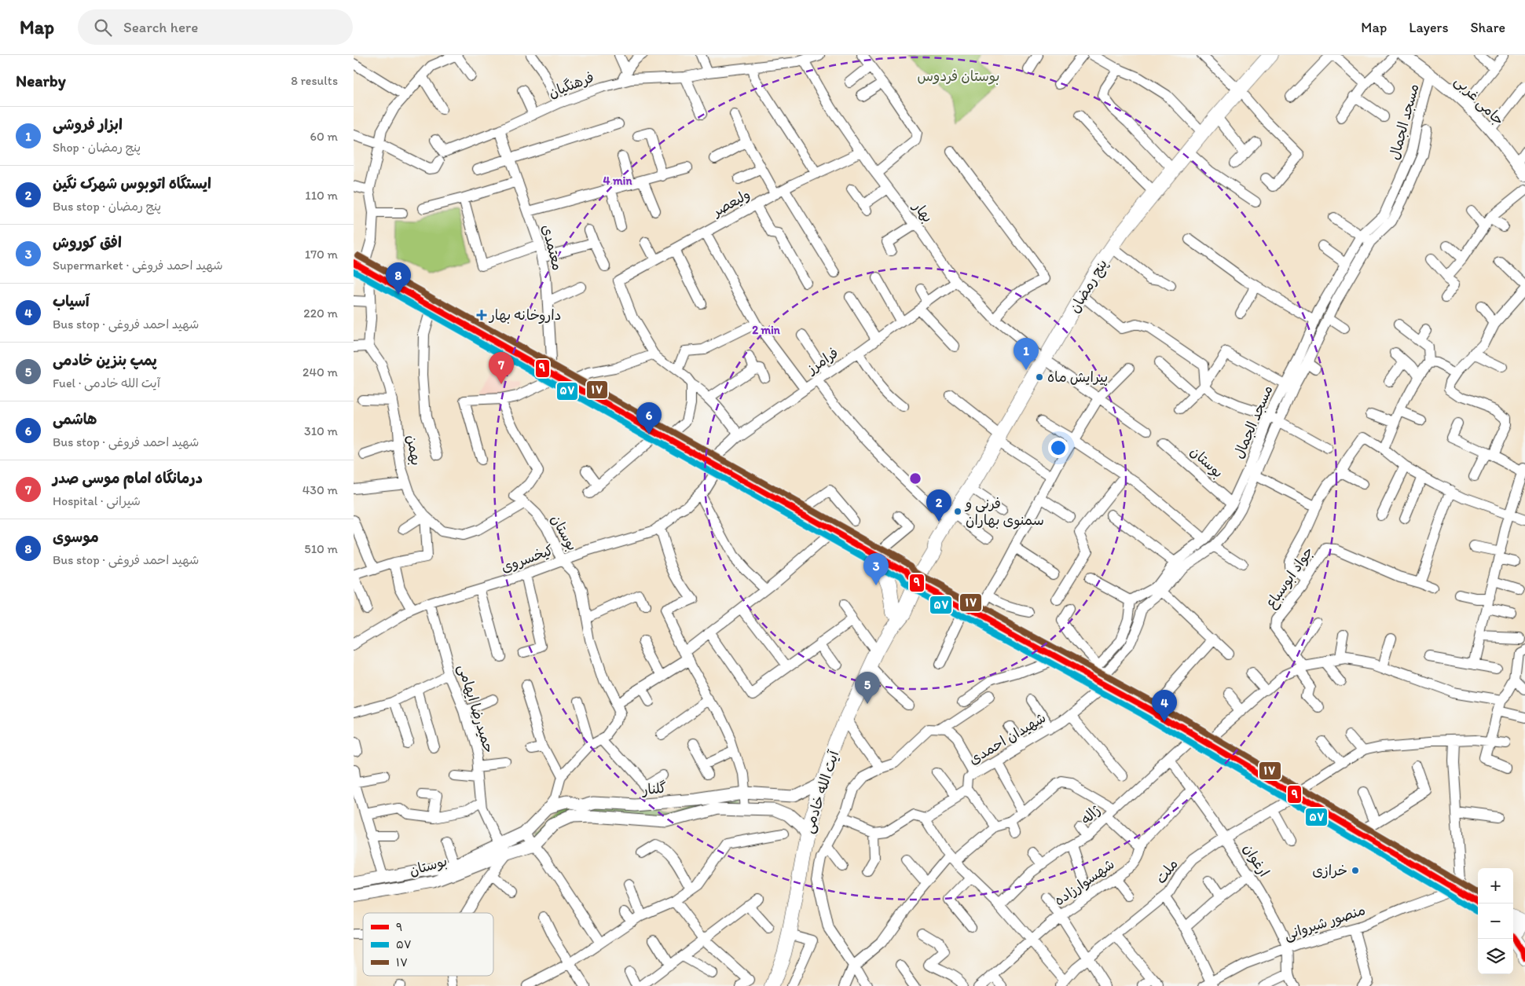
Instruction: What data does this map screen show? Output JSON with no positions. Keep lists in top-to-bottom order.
{
  "streets": {
    "main road": ["پنج رمضان", "آیت الله خادمی"],
    "street": [
      "فرهنگیان",
      "جامی غربی",
      "مسجد الجمال",
      "ولیعصر",
      "بهار",
      "معتمدی",
      "فرامرز",
      "بهمن",
      "بوستان",
      "کیخسروی",
      "جواد ابوسباع",
      "حمیدرضا ایهامی",
      "شهیدان احمدی",
      "گلنار",
      "ژاله",
      "ارغوان",
      "ملت",
      "شهسوارزاده",
      "منصور شیروانی"
    ]
  },
  "crossings": [
    ["فرهنگیان", "بهار"],
    ["فرهنگیان", "معتمدی"],
    ["جامی غربی", "مسجد الجمال"],
    ["مسجد الجمال", "بوستان"],
    ["ولیعصر", "بهار"],
    ["بهار", "پنج رمضان"],
    ["بهار", "فرامرز"],
    ["پنج رمضان", "آیت الله خادمی"],
    ["فرامرز", "کیخسروی"],
    ["بهمن", "بوستان"],
    ["بوستان", "کیخسروی"],
    ["بوستان", "حمیدرضا ایهامی"],
    ["کیخسروی", "حمیدرضا ایهامی"],
    ["جواد ابوسباع", "ژاله"],
    ["گلنار", "آیت الله خادمی"],
    ["ژاله", "ارغوان"],
    ["ارغوان", "ملت"],
    ["ارغوان", "شهسوارزاده"],
    ["ارغوان", "منصور شیروانی"]
  ],
  "parks": ["بوستان فردوس"],
  "places": {
    "health": ["داروخانه بهار"],
    "other": ["پیرایش ماه", "فرنی و سمنوی بهاران", "خرازی"]
  },
  "lines": ["transit line ۱۷", "transit line ۹", "transit line ۵۷"],
  "legend": ["۹", "۵۷", "۱۷"],
  "page": {
    "header": "Map",
    "search": "Search here",
    "nav": ["Map", "Layers", "Share"],
    "heading": ["Nearby", "8 results"],
    "list": [
      {
        "mark": "1",
        "name": "ابزار فروشی",
        "note": "Shop · پنج رمضان",
        "value": "60 m"
      },
      {
        "mark": "2",
        "name": "ایستگاه اتوبوس شهرک نگین",
        "note": "Bus stop · پنج رمضان",
        "value": "110 m"
      },
      {
        "mark": "3",
        "name": "افق کوروش",
        "note": "Supermarket · شهید احمد فروغی",
        "value": "170 m"
      },
      {
        "mark": "4",
        "name": "آسیاب",
        "note": "Bus stop · شهید احمد فروغی",
        "value": "220 m"
      },
      {
        "mark": "5",
        "name": "پمپ بنزین خادمی",
        "note": "Fuel · آیت الله خادمی",
        "value": "240 m"
      },
      {
        "mark": "6",
        "name": "هاشمی",
        "note": "Bus stop · شهید احمد فروغی",
        "value": "310 m"
      },
      {
        "mark": "7",
        "name": "درمانگاه امام موسی صدر",
        "note": "Hospital · شیرانی",
        "value": "430 m"
      },
      {
        "mark": "8",
        "name": "موسوی",
        "note": "Bus stop · شهید احمد فروغی",
        "value": "510 m"
      }
    ],
    "pins": [
      "8",
      "1",
      "7",
      "6",
      "2",
      "3",
      "5",
      "4"
    ],
    "map_buttons": ["+", "−"]
  },
  "rings": ["4 min", "2 min"]
}
